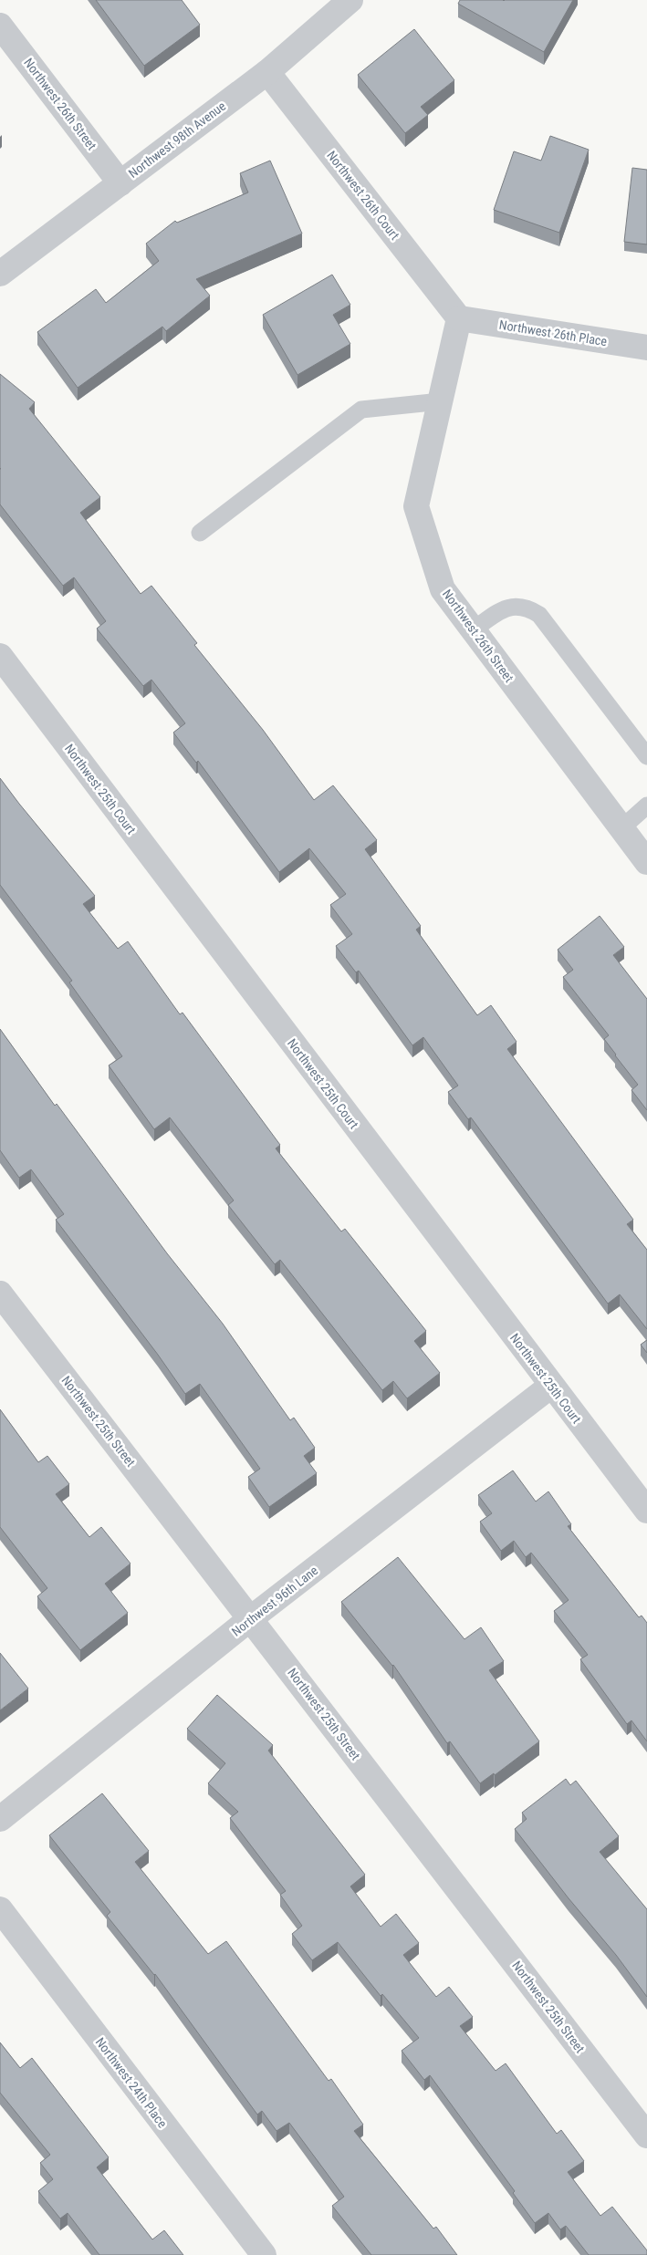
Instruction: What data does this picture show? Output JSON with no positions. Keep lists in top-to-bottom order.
{
  "streets": {
    "street": [
      "Northwest 26th Street",
      "Northwest 98th Avenue",
      "Northwest 26th Court",
      "Northwest 26th Place",
      "Northwest 25th Court",
      "Northwest 25th Street",
      "Northwest 96th Lane",
      "Northwest 24th Place"
    ]
  },
  "crossings": [
    ["Northwest 26th Street", "Northwest 98th Avenue"],
    ["Northwest 26th Street", "Northwest 26th Court"],
    ["Northwest 26th Street", "Northwest 26th Place"],
    ["Northwest 98th Avenue", "Northwest 26th Court"],
    ["Northwest 26th Court", "Northwest 26th Place"],
    ["Northwest 25th Court", "Northwest 96th Lane"],
    ["Northwest 25th Street", "Northwest 96th Lane"]
  ]
}
